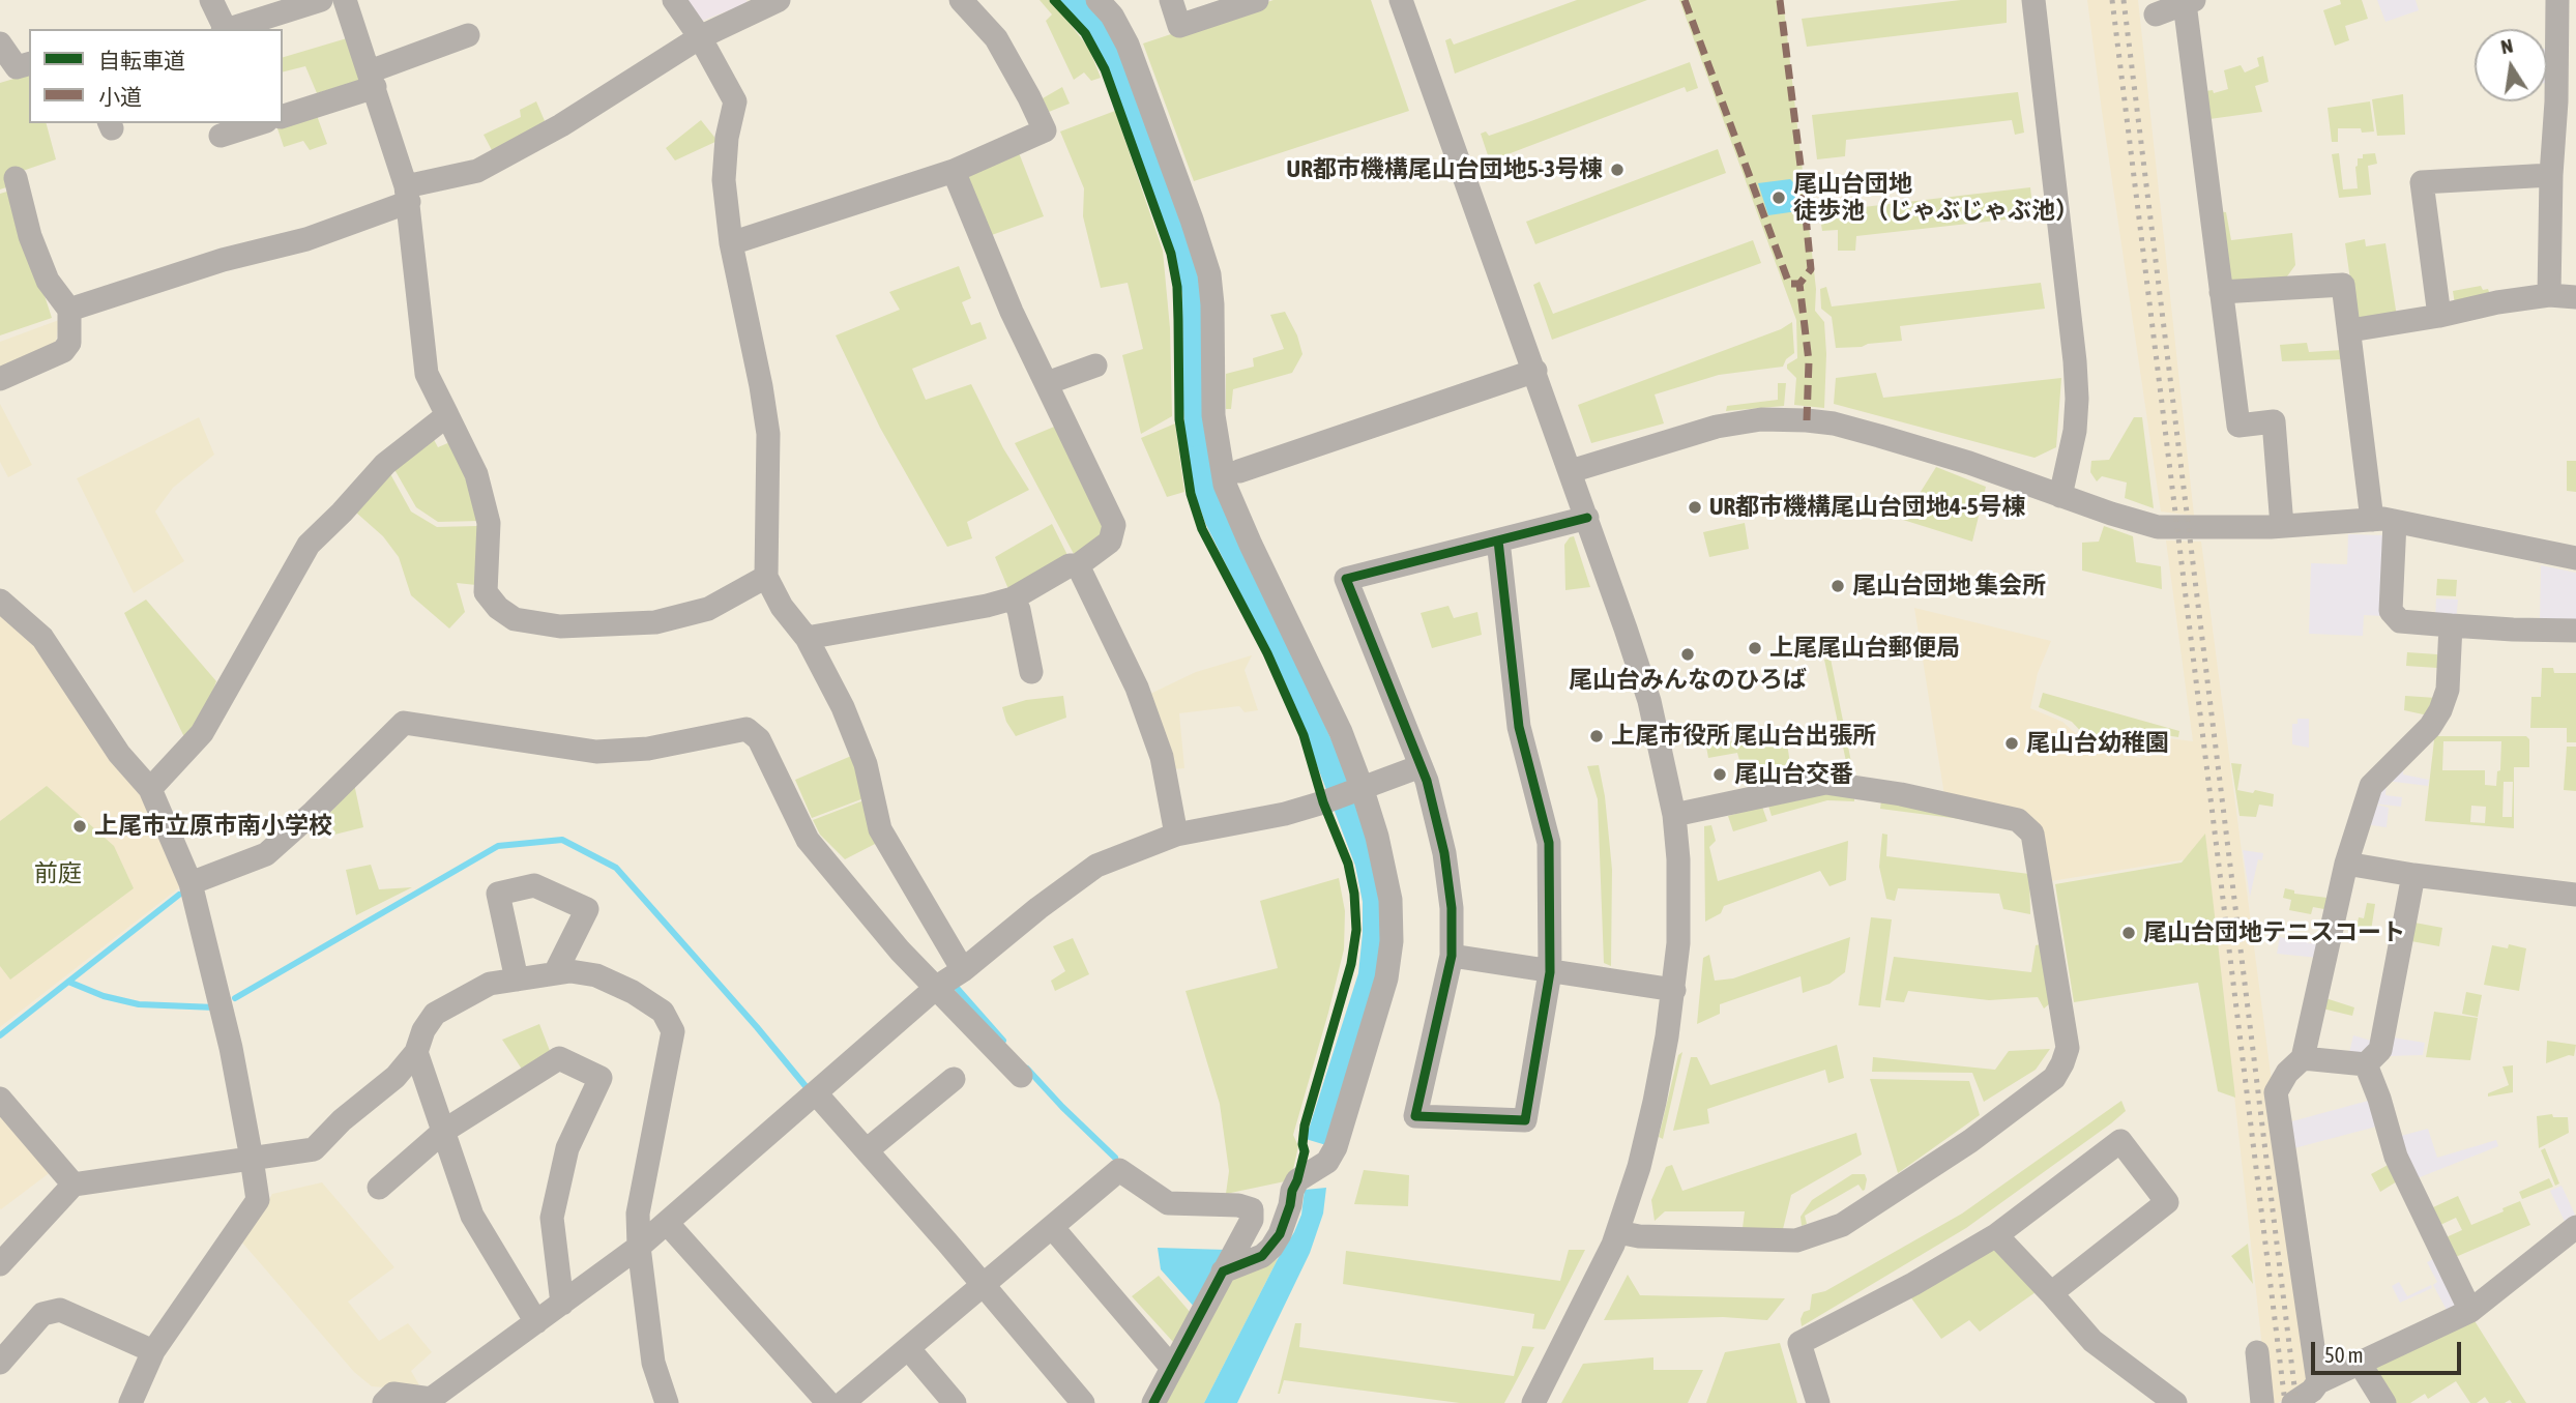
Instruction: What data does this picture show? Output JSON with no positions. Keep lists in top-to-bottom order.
{
  "parks": ["前庭"],
  "places": [
    "UR都市機構尾山台団地5-3号棟",
    "尾山台団地 徒歩池（じゃぶじゃぶ池）",
    "UR都市機構尾山台団地4-5号棟",
    "尾山台団地 集会所",
    "上尾尾山台郵便局",
    "尾山台みんなのひろば",
    "上尾市役所 尾山台出張所",
    "尾山台幼稚園",
    "尾山台交番",
    "上尾市立原市南小学校",
    "尾山台団地テニスコート"
  ],
  "legend": ["自転車道", "小道"],
  "scale_bar": "50 m",
  "north": "top"
}
